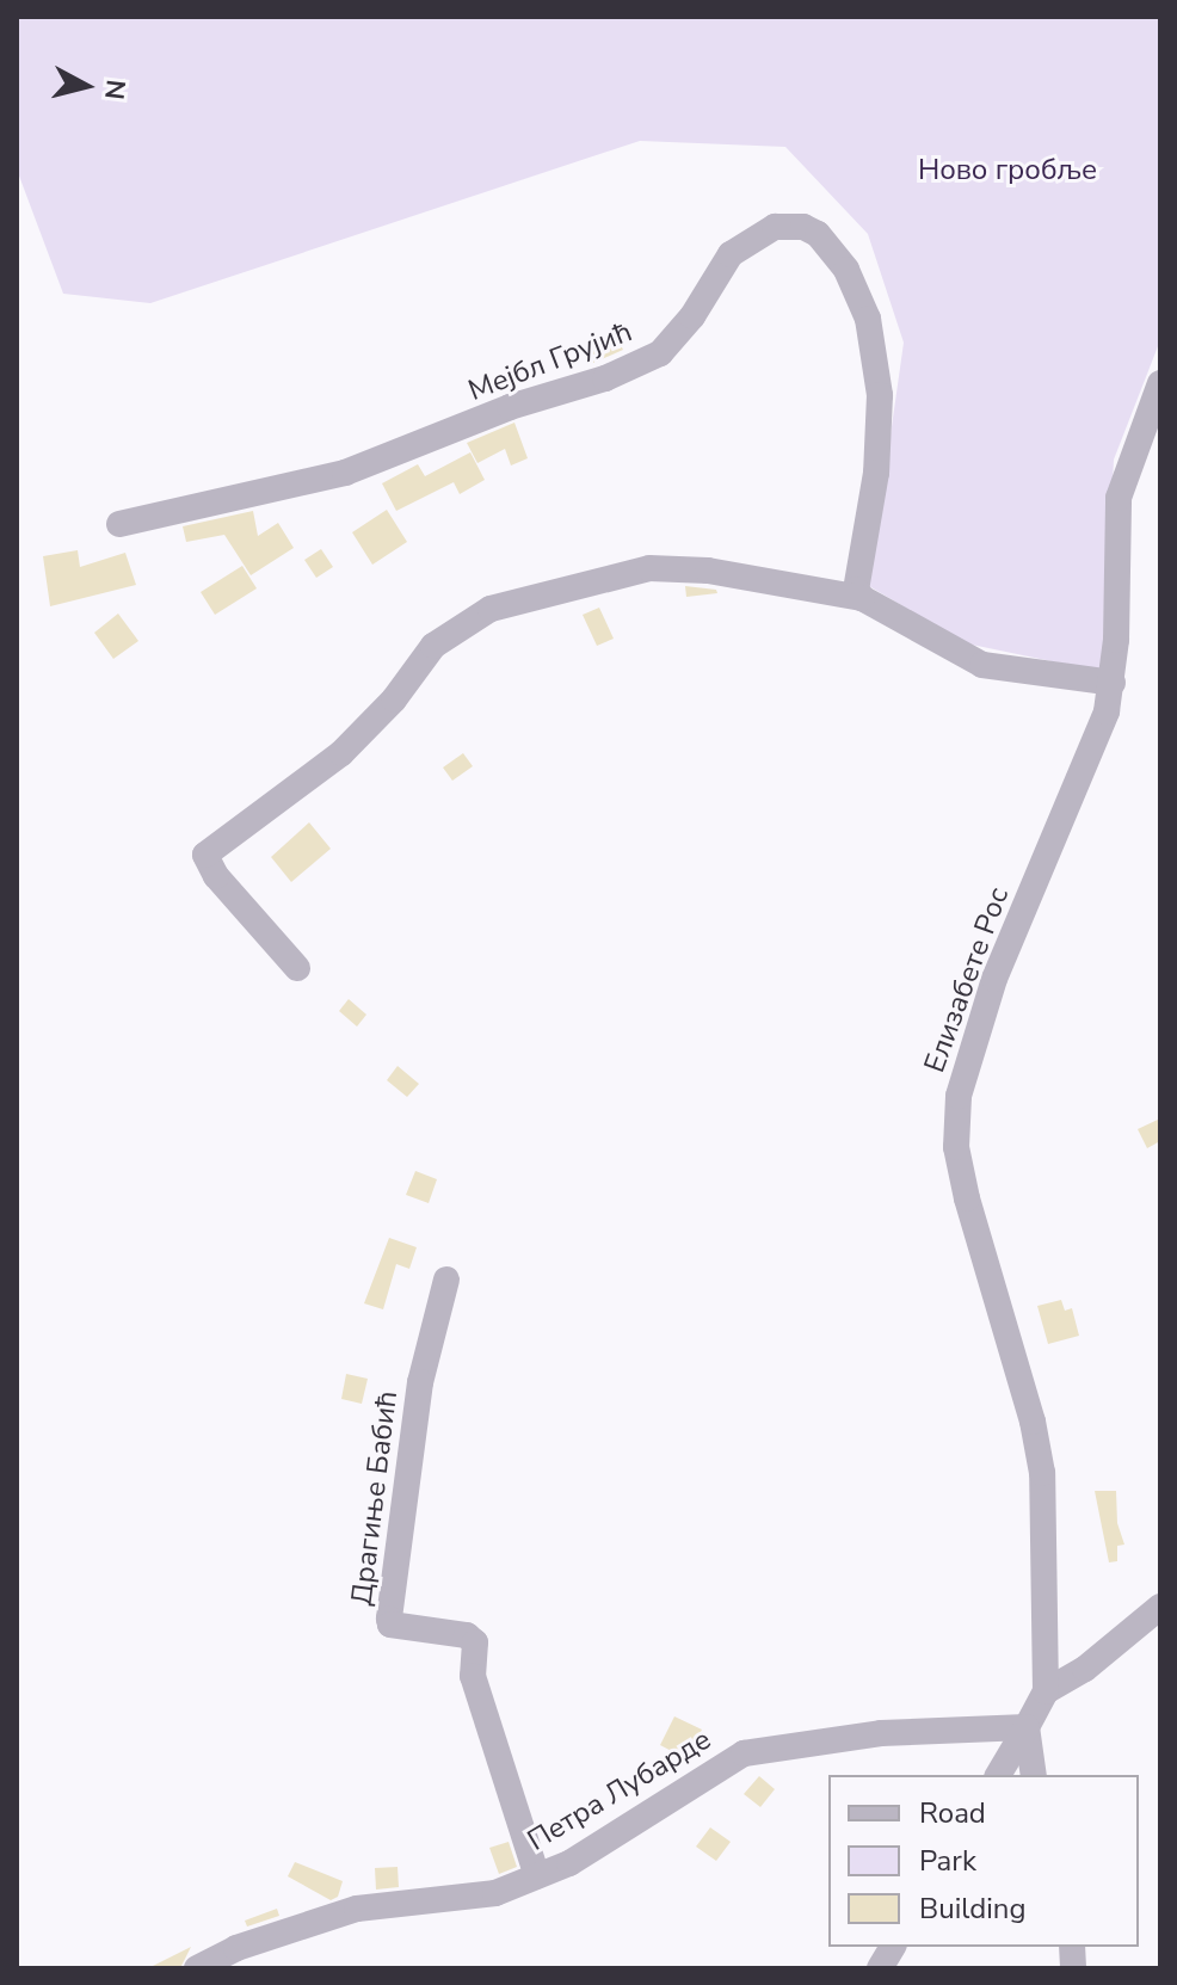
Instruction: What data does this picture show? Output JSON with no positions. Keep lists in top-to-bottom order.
{
  "streets": {
    "street": [
      "Мејбл Грујић",
      "Елизабете Рос",
      "Драгиње Бабић",
      "Петра Лубарде"
    ]
  },
  "crossings": [
    ["Елизабете Рос", "Петра Лубарде"],
    ["Драгиње Бабић", "Петра Лубарде"]
  ],
  "parks": ["Ново гробље"],
  "legend": ["Road", "Park", "Building"],
  "north": "right"
}
